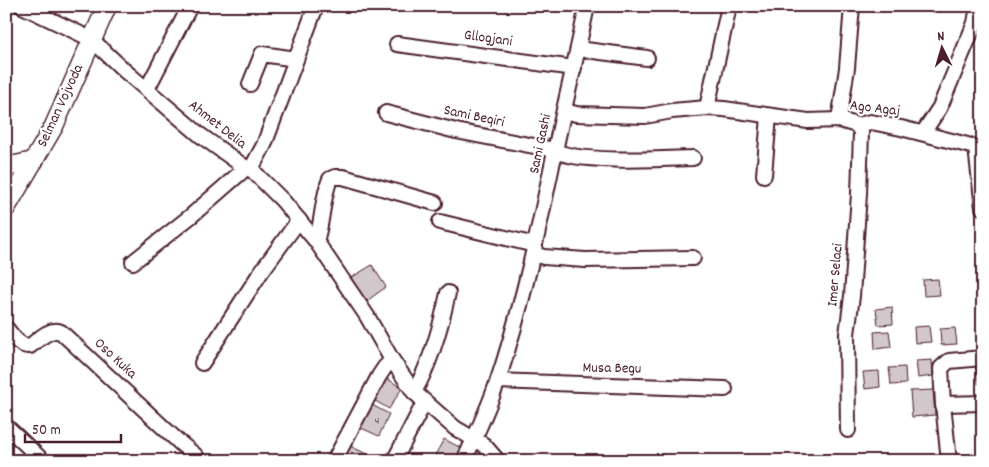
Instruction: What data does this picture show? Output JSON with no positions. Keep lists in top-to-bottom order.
{
  "streets": {
    "main road": ["Selman Vojvoda"],
    "street": [
      "Gllogjani",
      "Ago Agaj",
      "Sami Beqiri",
      "Ahmet Delia",
      "Sami Gashi",
      "Imer Selaci",
      "Oso Kuka",
      "Musa Begu"
    ]
  },
  "crossings": [
    ["Gllogjani", "Sami Gashi"],
    ["Selman Vojvoda", "Ahmet Delia"],
    ["Ago Agaj", "Sami Gashi"],
    ["Ago Agaj", "Imer Selaci"],
    ["Sami Beqiri", "Sami Gashi"],
    ["Ahmet Delia", "Sami Gashi"],
    ["Sami Gashi", "Musa Begu"]
  ],
  "house_numbers": ["4"],
  "scale_bar": "50 m",
  "north": "top"
}
